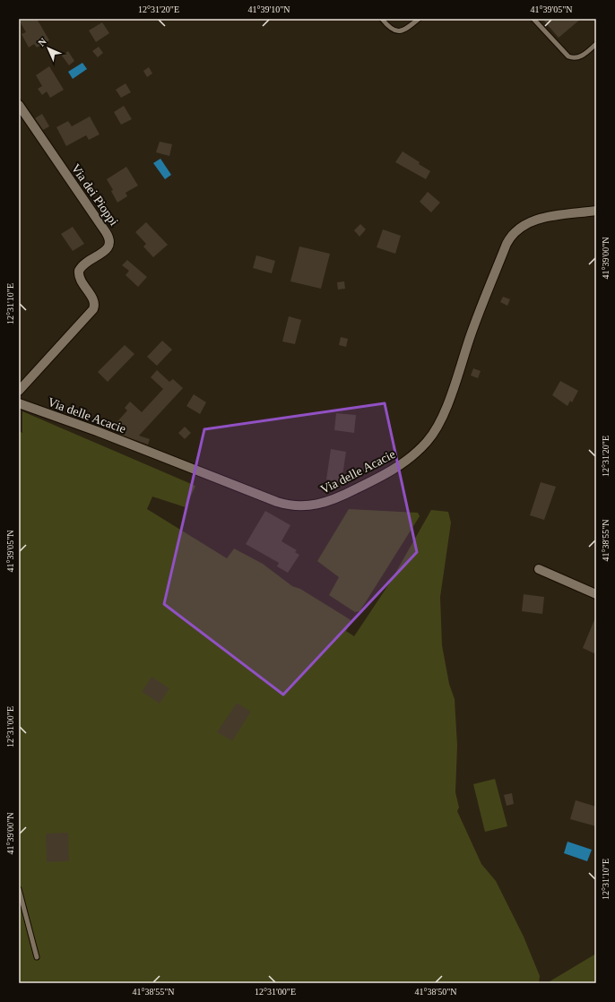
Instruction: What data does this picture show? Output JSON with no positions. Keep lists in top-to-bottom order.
{
  "streets": {
    "street": ["Via dei Pioppi", "Via delle Acacie"]
  },
  "north": "top left",
  "coordinates": [
    "12°31'20\"E",
    "41°39'10\"N",
    "41°39'05\"N",
    "41°39'00\"N",
    "12°31'10\"E",
    "41°38'55\"N",
    "12°31'00\"E",
    "41°38'50\"N"
  ]
}
